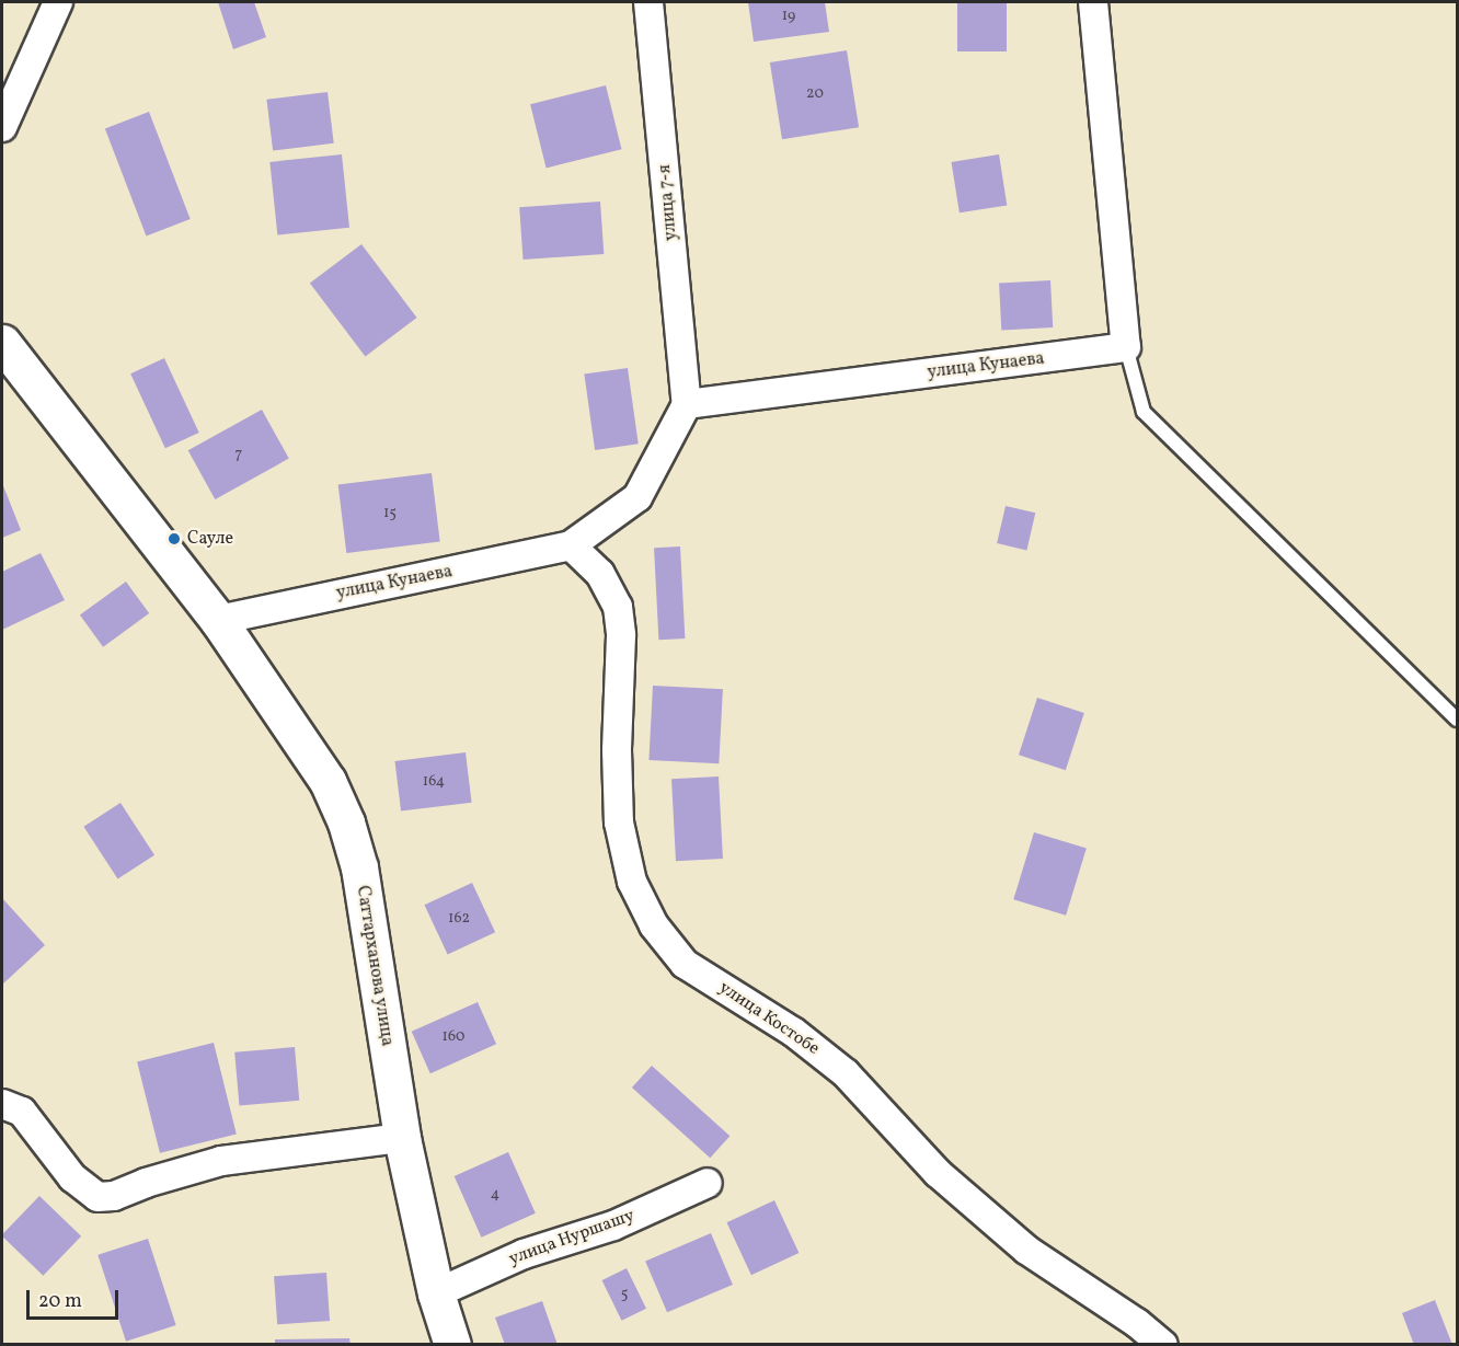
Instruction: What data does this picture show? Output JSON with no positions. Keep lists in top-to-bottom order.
{
  "streets": {
    "street": [
      "улица 7-я",
      "улица Кунаева",
      "Саттарханова улица",
      "улица Костобе",
      "улица Нуршашу"
    ]
  },
  "crossings": [
    ["улица 7-я", "улица Кунаева"],
    ["улица Кунаева", "Саттарханова улица"],
    ["улица Кунаева", "улица Костобе"],
    ["Саттарханова улица", "улица Нуршашу"]
  ],
  "places": ["Сауле"],
  "house_numbers": [
    "19",
    "20",
    "7",
    "15",
    "164",
    "162",
    "160",
    "4",
    "5"
  ],
  "scale_bar": "20 m"
}
